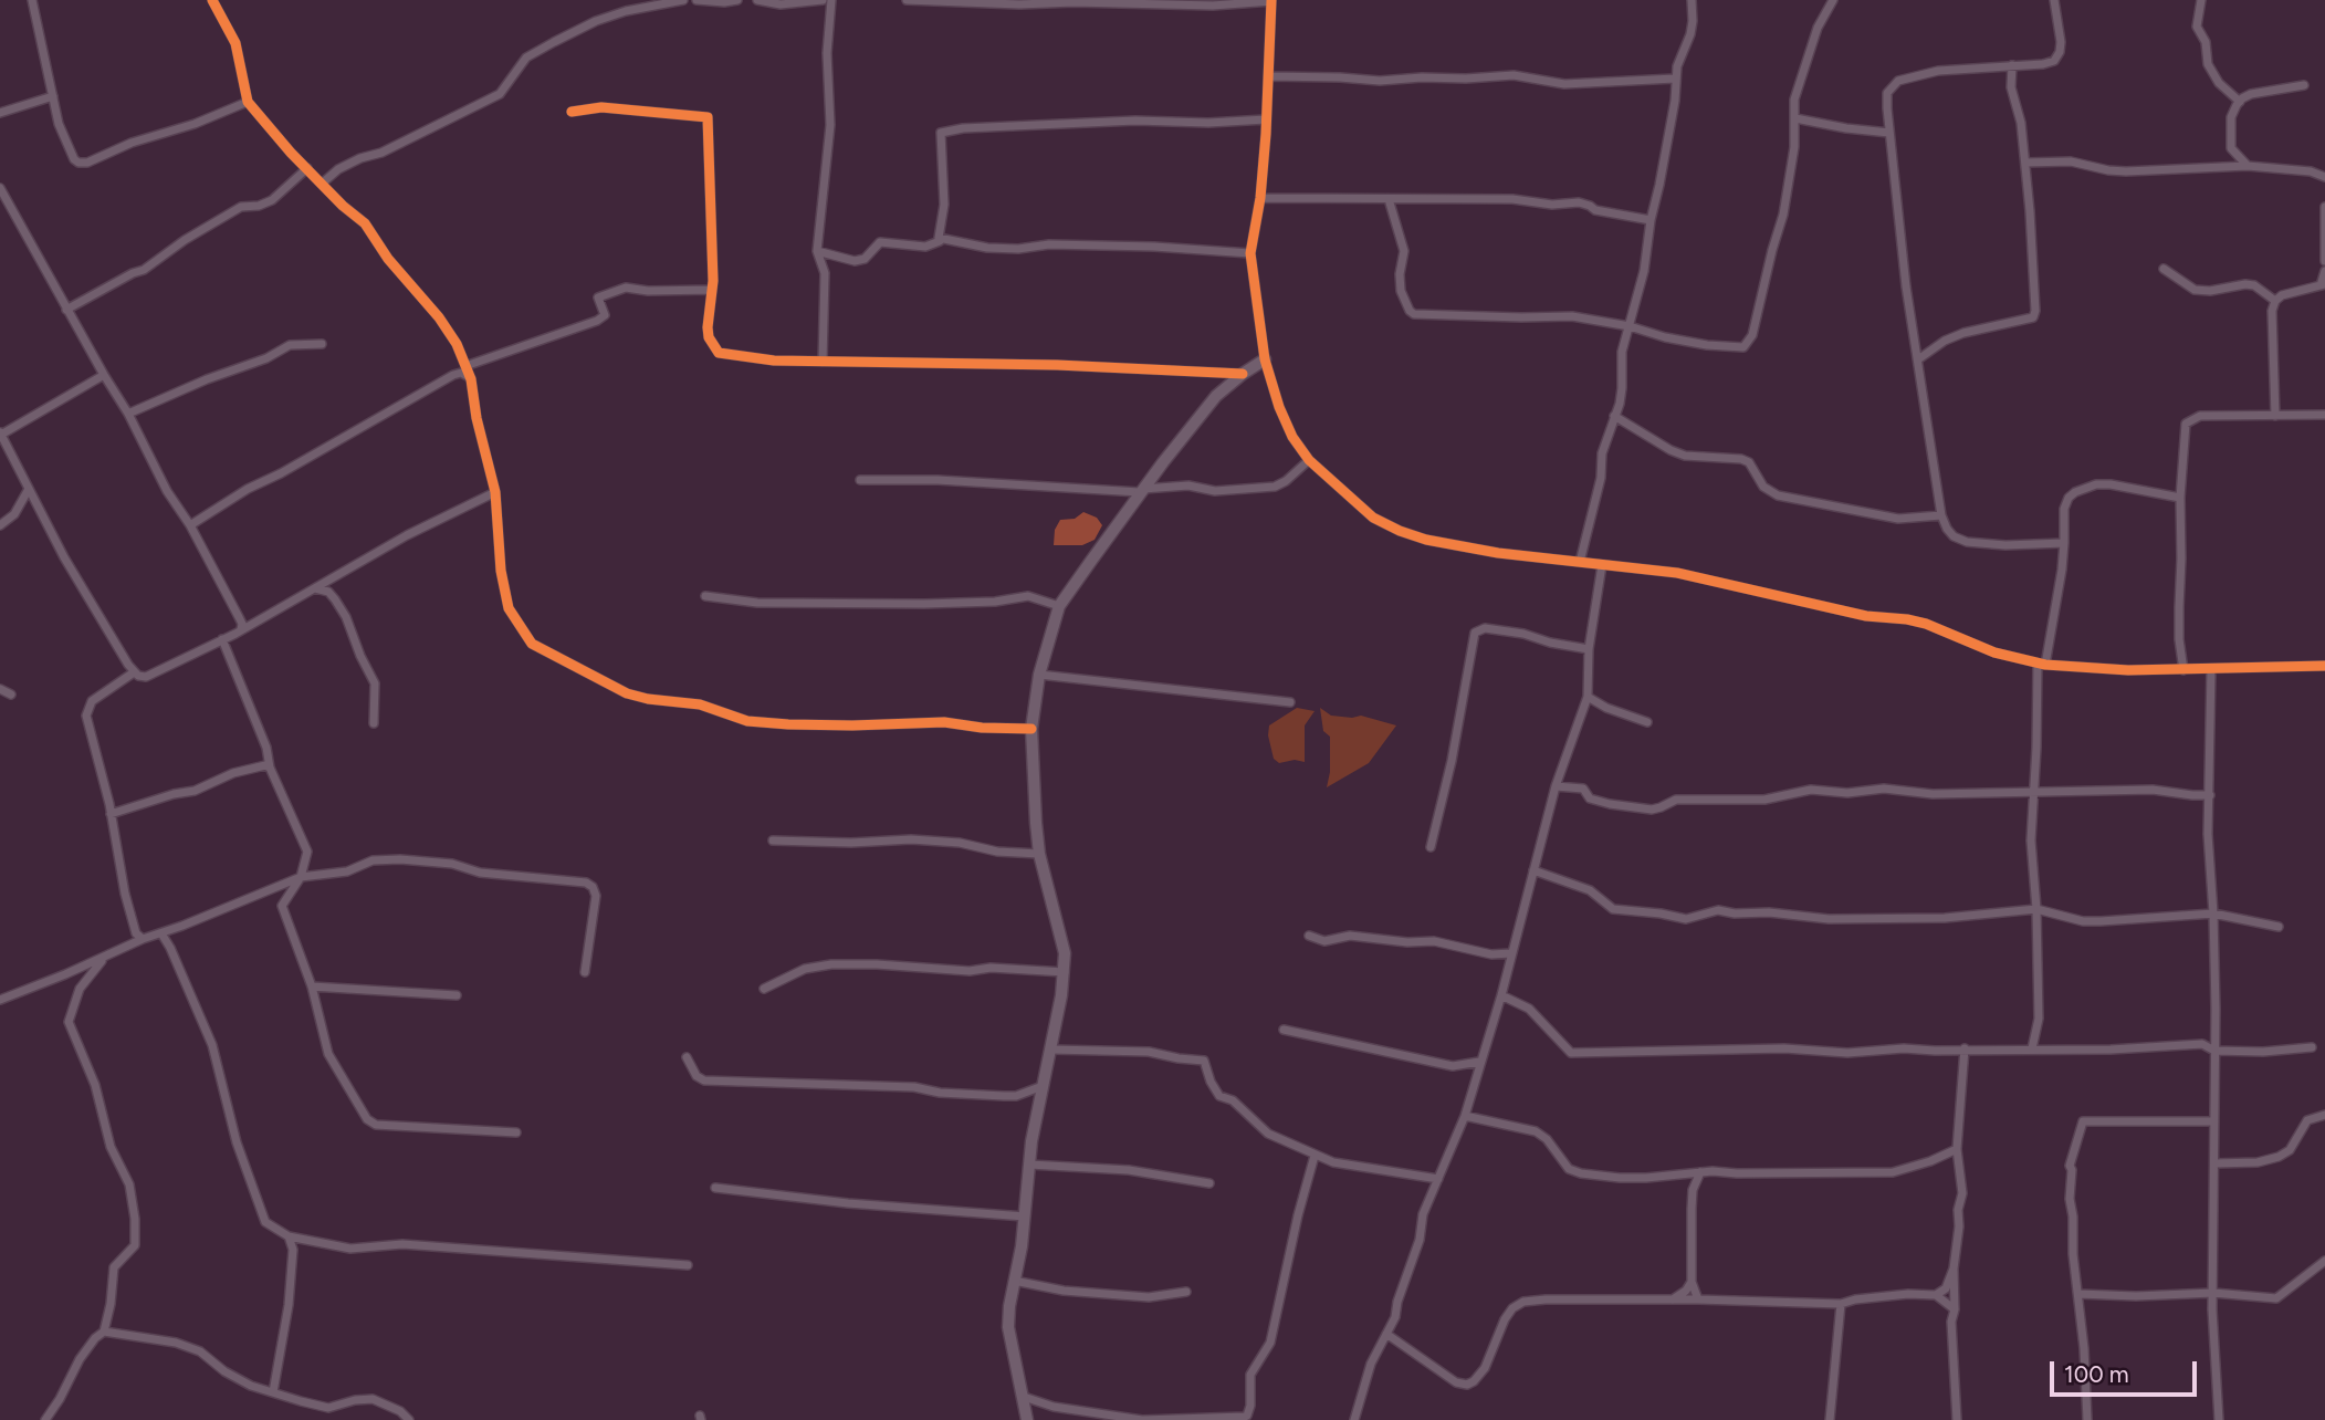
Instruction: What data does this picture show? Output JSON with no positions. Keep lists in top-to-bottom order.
{
  "scale_bar": "100 m"
}
